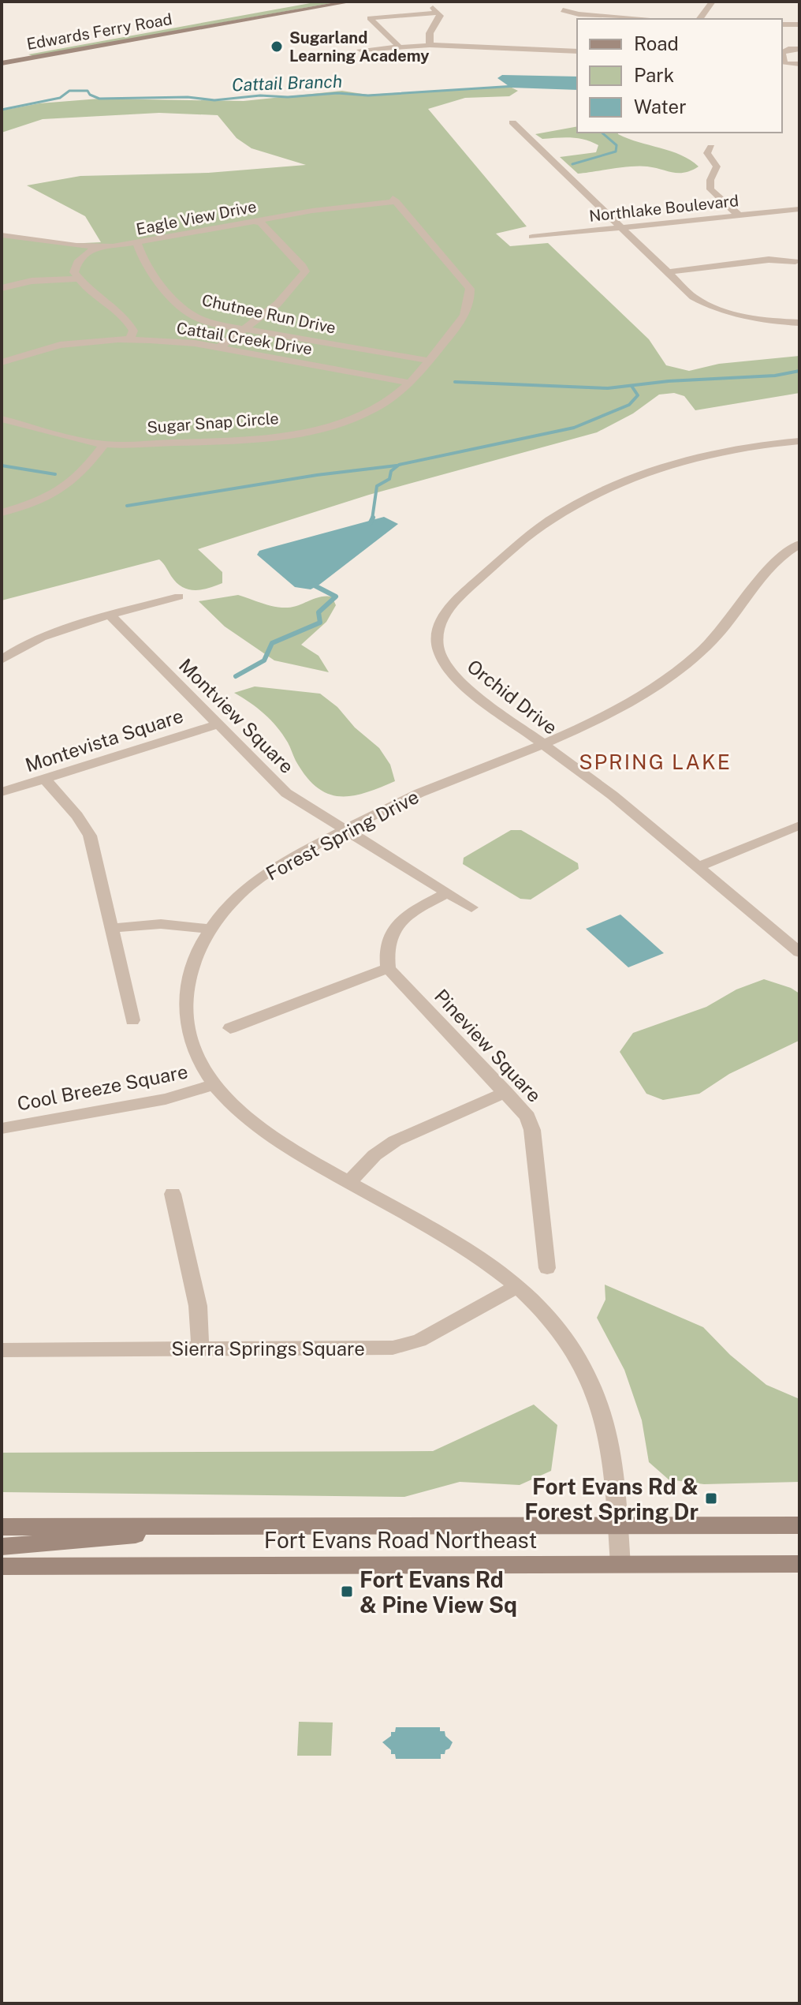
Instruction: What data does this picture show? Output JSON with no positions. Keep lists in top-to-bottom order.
{
  "streets": {
    "main road": ["Edwards Ferry Road", "Fort Evans Road Northeast"],
    "street": [
      "Northlake Boulevard",
      "Eagle View Drive",
      "Chutnee Run Drive",
      "Cattail Creek Drive",
      "Sugar Snap Circle",
      "Orchid Drive",
      "Montview Square",
      "Montevista Square",
      "Forest Spring Drive",
      "Pineview Square",
      "Cool Breeze Square",
      "Sierra Springs Square"
    ]
  },
  "crossings": [
    ["Eagle View Drive", "Chutnee Run Drive"],
    ["Eagle View Drive", "Sugar Snap Circle"],
    ["Chutnee Run Drive", "Sugar Snap Circle"],
    ["Cattail Creek Drive", "Sugar Snap Circle"],
    ["Orchid Drive", "Forest Spring Drive"],
    ["Montview Square", "Montevista Square"],
    ["Montview Square", "Forest Spring Drive"],
    ["Forest Spring Drive", "Cool Breeze Square"],
    ["Forest Spring Drive", "Sierra Springs Square"],
    ["Forest Spring Drive", "Fort Evans Road Northeast"]
  ],
  "districts": ["SPRING LAKE"],
  "water": ["Cattail Branch"],
  "places": {
    "other": ["Sugarland Learning Academy"],
    "transit": ["Fort Evans Rd & Forest Spring Dr", "Fort Evans Rd & Pine View Sq"]
  },
  "legend": ["Road", "Park", "Water"]
}
